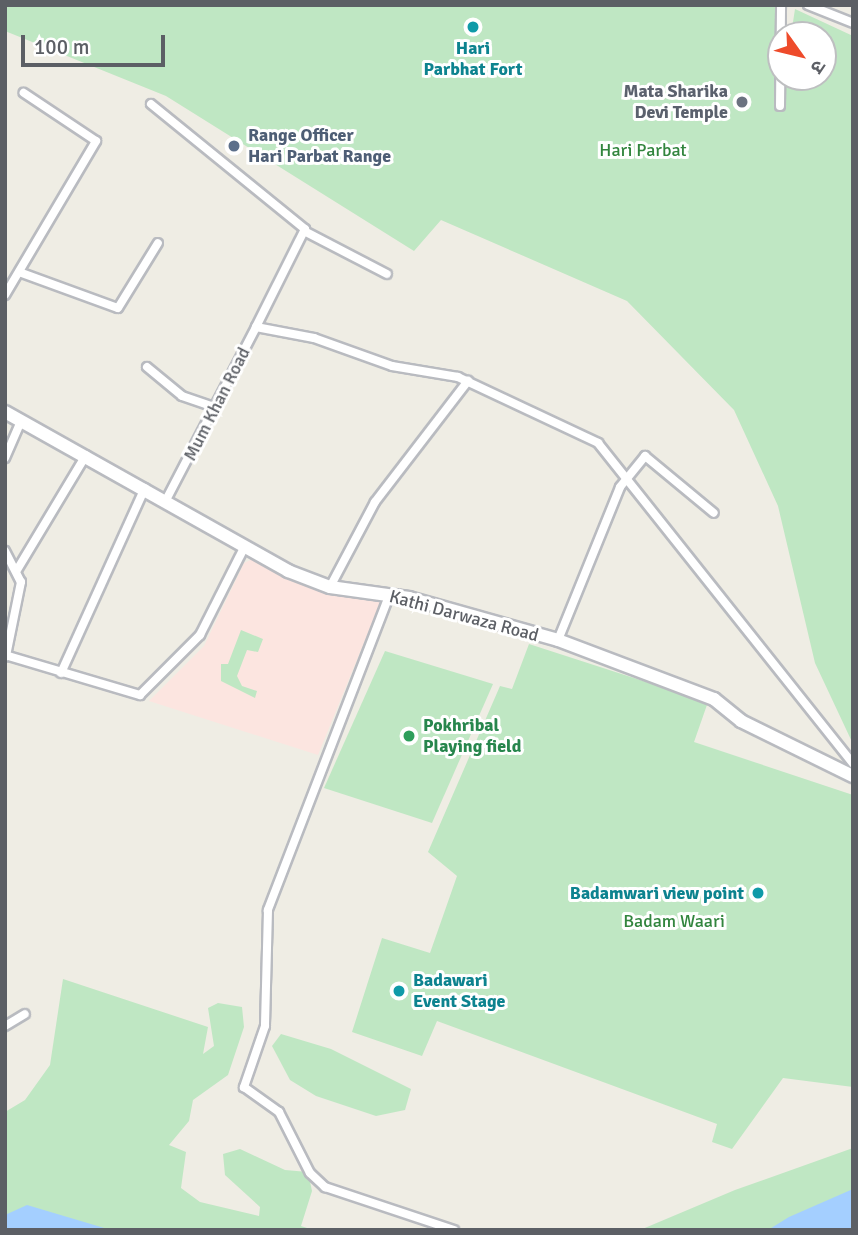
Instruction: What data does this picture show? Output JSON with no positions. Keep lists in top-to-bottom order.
{
  "streets": {
    "street": ["Mum Khan Road", "Kathi Darwaza Road"]
  },
  "crossings": [
    ["Mum Khan Road", "Kathi Darwaza Road"]
  ],
  "parks": ["Hari Parbat", "Badam Waari"],
  "places": [
    "Hari Parbhat Fort",
    "Mata Sharika Devi Temple",
    "Range Officer Hari Parbat Range",
    "Pokhribal Playing field",
    "Badamwari view point",
    "Badawari Event Stage"
  ],
  "scale_bar": "100 m",
  "north": "bottom right"
}
